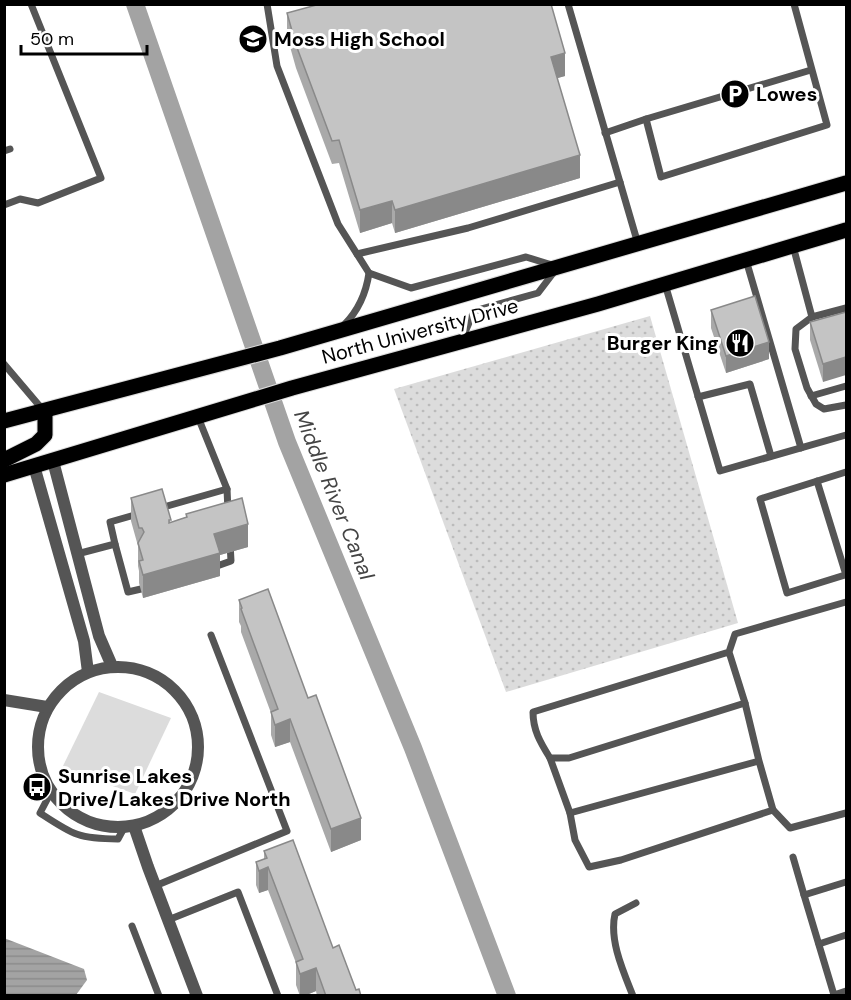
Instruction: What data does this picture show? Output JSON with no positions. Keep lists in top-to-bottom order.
{
  "streets": {
    "main road": ["North University Drive"]
  },
  "water": ["Middle River Canal"],
  "places": {
    "school or university": ["Moss High School"],
    "parking": ["Lowes"],
    "restaurant": ["Burger King"],
    "bus stop": ["Sunrise Lakes Drive/Lakes Drive North"]
  },
  "scale_bar": "50 m"
}
